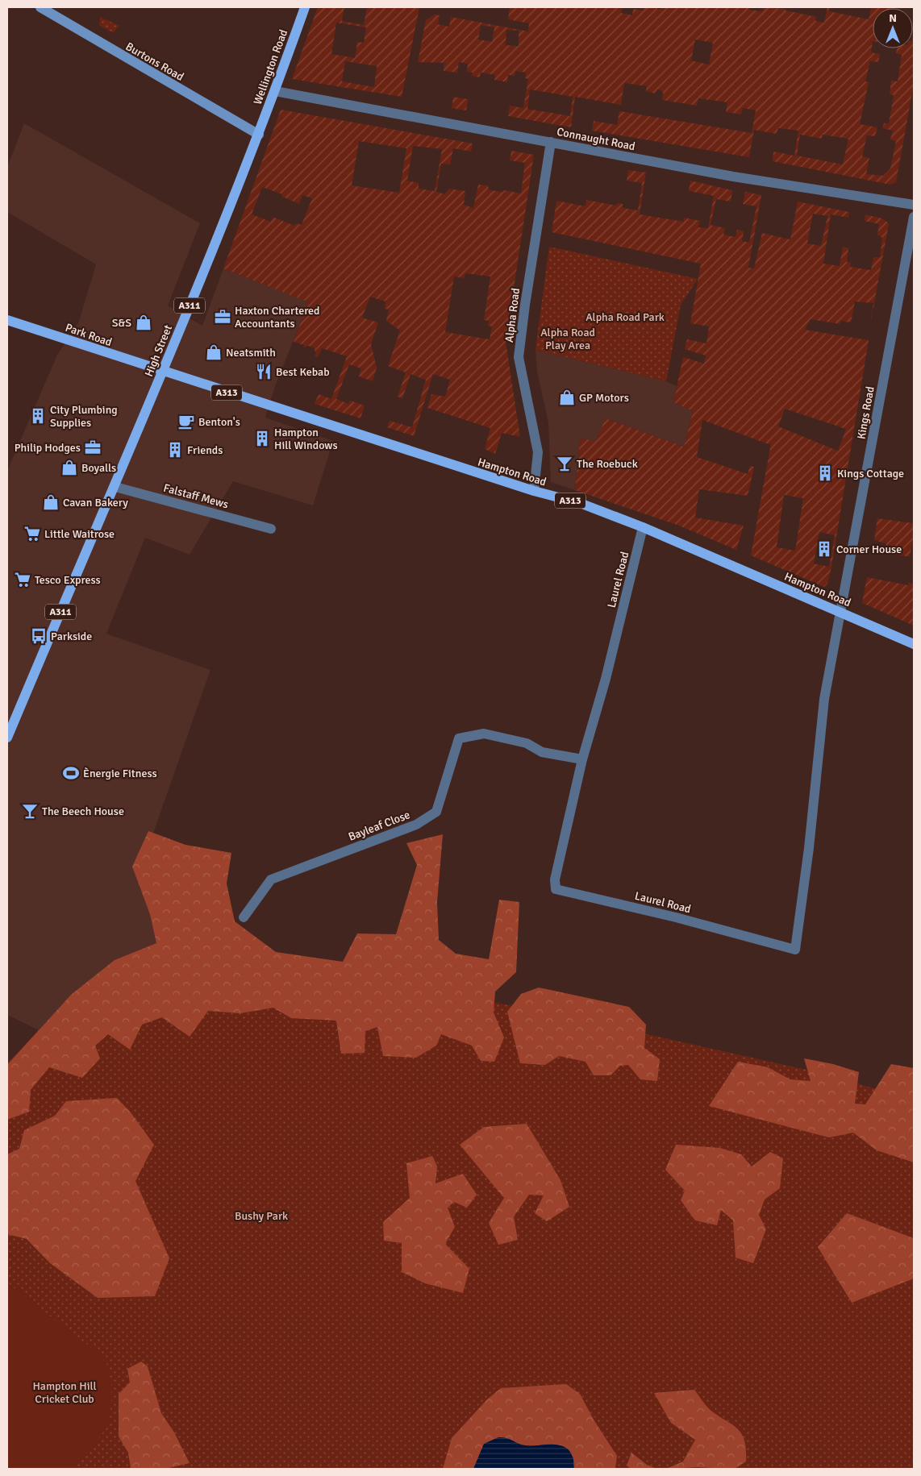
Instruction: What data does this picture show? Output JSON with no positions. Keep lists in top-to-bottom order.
{
  "streets": {
    "main road": [
      "Wellington Road",
      "A311",
      "Park Road",
      "High Street",
      "A313",
      "Hampton Road"
    ],
    "street": [
      "Burtons Road",
      "Connaught Road",
      "Alpha Road",
      "Kings Road",
      "Falstaff Mews",
      "Laurel Road",
      "Bayleaf Close"
    ]
  },
  "crossings": [
    ["Burtons Road", "Wellington Road"],
    ["Burtons Road", "High Street"],
    ["Wellington Road", "Connaught Road"],
    ["Wellington Road", "High Street"],
    ["Connaught Road", "Alpha Road"],
    ["A311", "High Street"],
    ["A311", "Falstaff Mews"],
    ["Alpha Road", "Hampton Road"],
    ["Park Road", "High Street"],
    ["Park Road", "Hampton Road"],
    ["High Street", "Hampton Road"],
    ["High Street", "Falstaff Mews"],
    ["Kings Road", "Hampton Road"],
    ["Kings Road", "Laurel Road"],
    ["Hampton Road", "Laurel Road"],
    ["Laurel Road", "Bayleaf Close"]
  ],
  "parks": [
    "Alpha Road Park",
    "Alpha Road Play Area",
    "Bushy Park",
    "Hampton Hill Cricket Club"
  ],
  "places": {
    "office": ["Haxton Chartered Accountants", "Philip Hodges"],
    "shop": [
      "S&S",
      "Neatsmith",
      "GP Motors",
      "Boyalls",
      "Cavan Bakery"
    ],
    "restaurant": ["Best Kebab"],
    "building": [
      "City Plumbing Supplies",
      "Hampton Hill Windows",
      "Friends",
      "Kings Cottage",
      "Corner House"
    ],
    "cafe": ["Benton's"],
    "bar": ["The Roebuck", "The Beech House"],
    "supermarket": ["Little Waitrose", "Tesco Express"],
    "bus stop": ["Parkside"],
    "sports": ["Ènergie Fitness"]
  },
  "north": "top"
}
